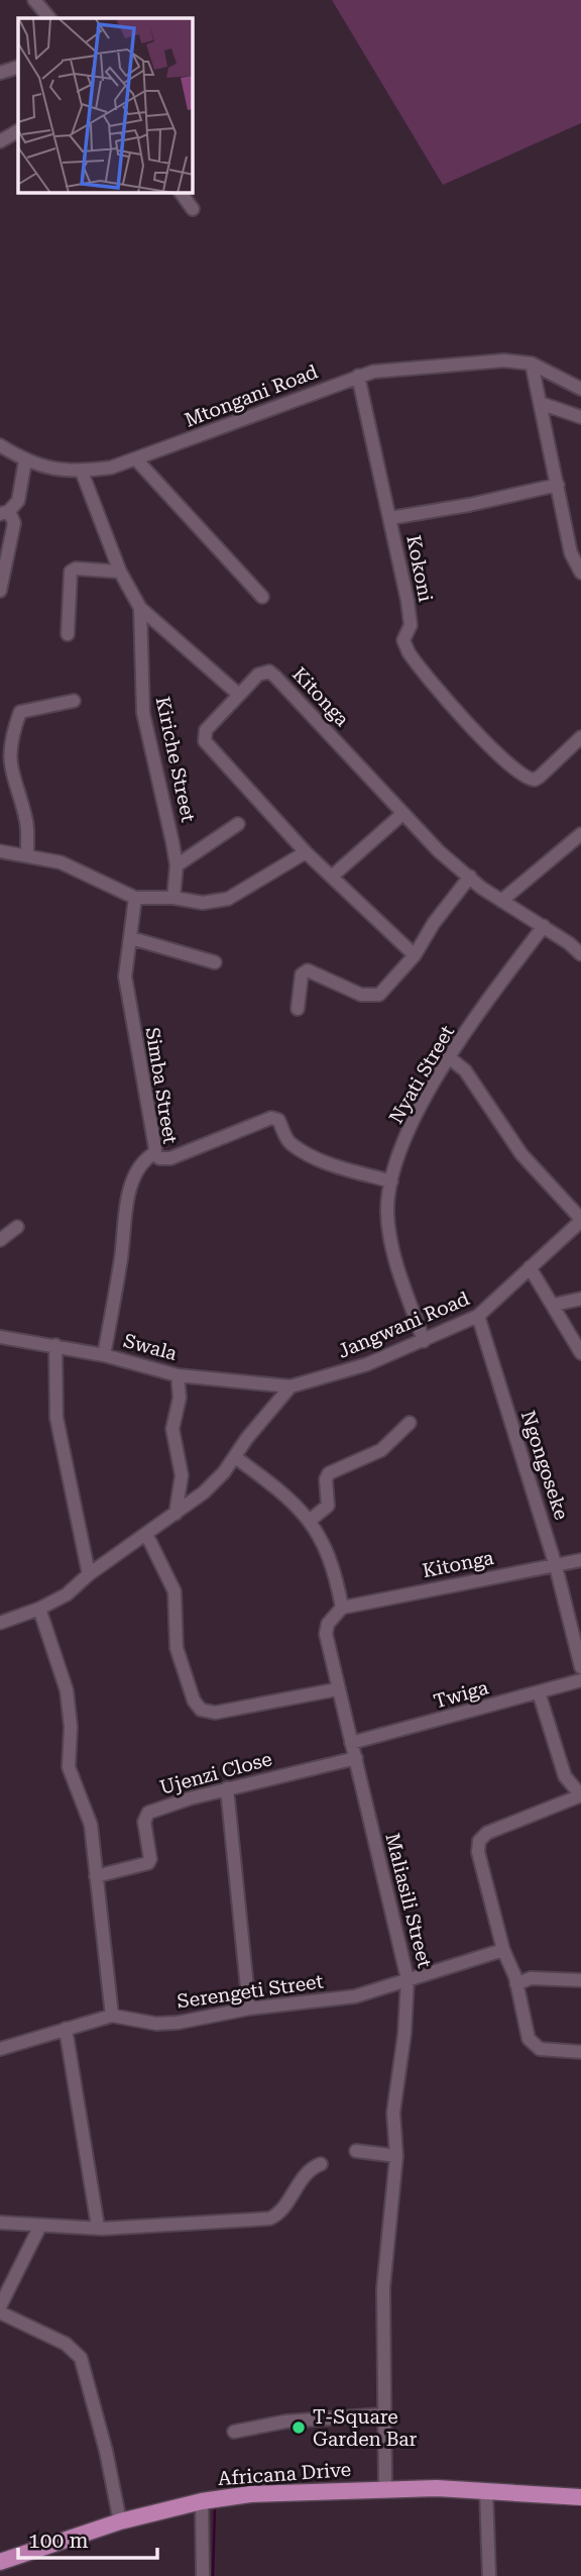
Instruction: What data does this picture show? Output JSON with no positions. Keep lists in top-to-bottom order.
{
  "streets": {
    "main road": ["Africana Drive"],
    "street": [
      "Mtongani Road",
      "Kokoni",
      "Kitonga",
      "Kiriche Street",
      "Nyati Street",
      "Simba Street",
      "Jangwani Road",
      "Swala",
      "Ngongoseke",
      "Twiga",
      "Ujenzi Close",
      "Maliasili Street",
      "Serengeti Street"
    ]
  },
  "crossings": [
    ["Mtongani Road", "Kokoni"],
    ["Mtongani Road", "Kiriche Street"],
    ["Kitonga", "Nyati Street"],
    ["Kitonga", "Ngongoseke"],
    ["Kitonga", "Maliasili Street"],
    ["Nyati Street", "Jangwani Road"],
    ["Simba Street", "Swala"],
    ["Jangwani Road", "Swala"],
    ["Jangwani Road", "Ngongoseke"],
    ["Twiga", "Maliasili Street"],
    ["Ujenzi Close", "Maliasili Street"],
    ["Maliasili Street", "Serengeti Street"],
    ["Maliasili Street", "Africana Drive"]
  ],
  "places": ["T-Square Garden Bar"],
  "scale_bar": "100 m"
}
